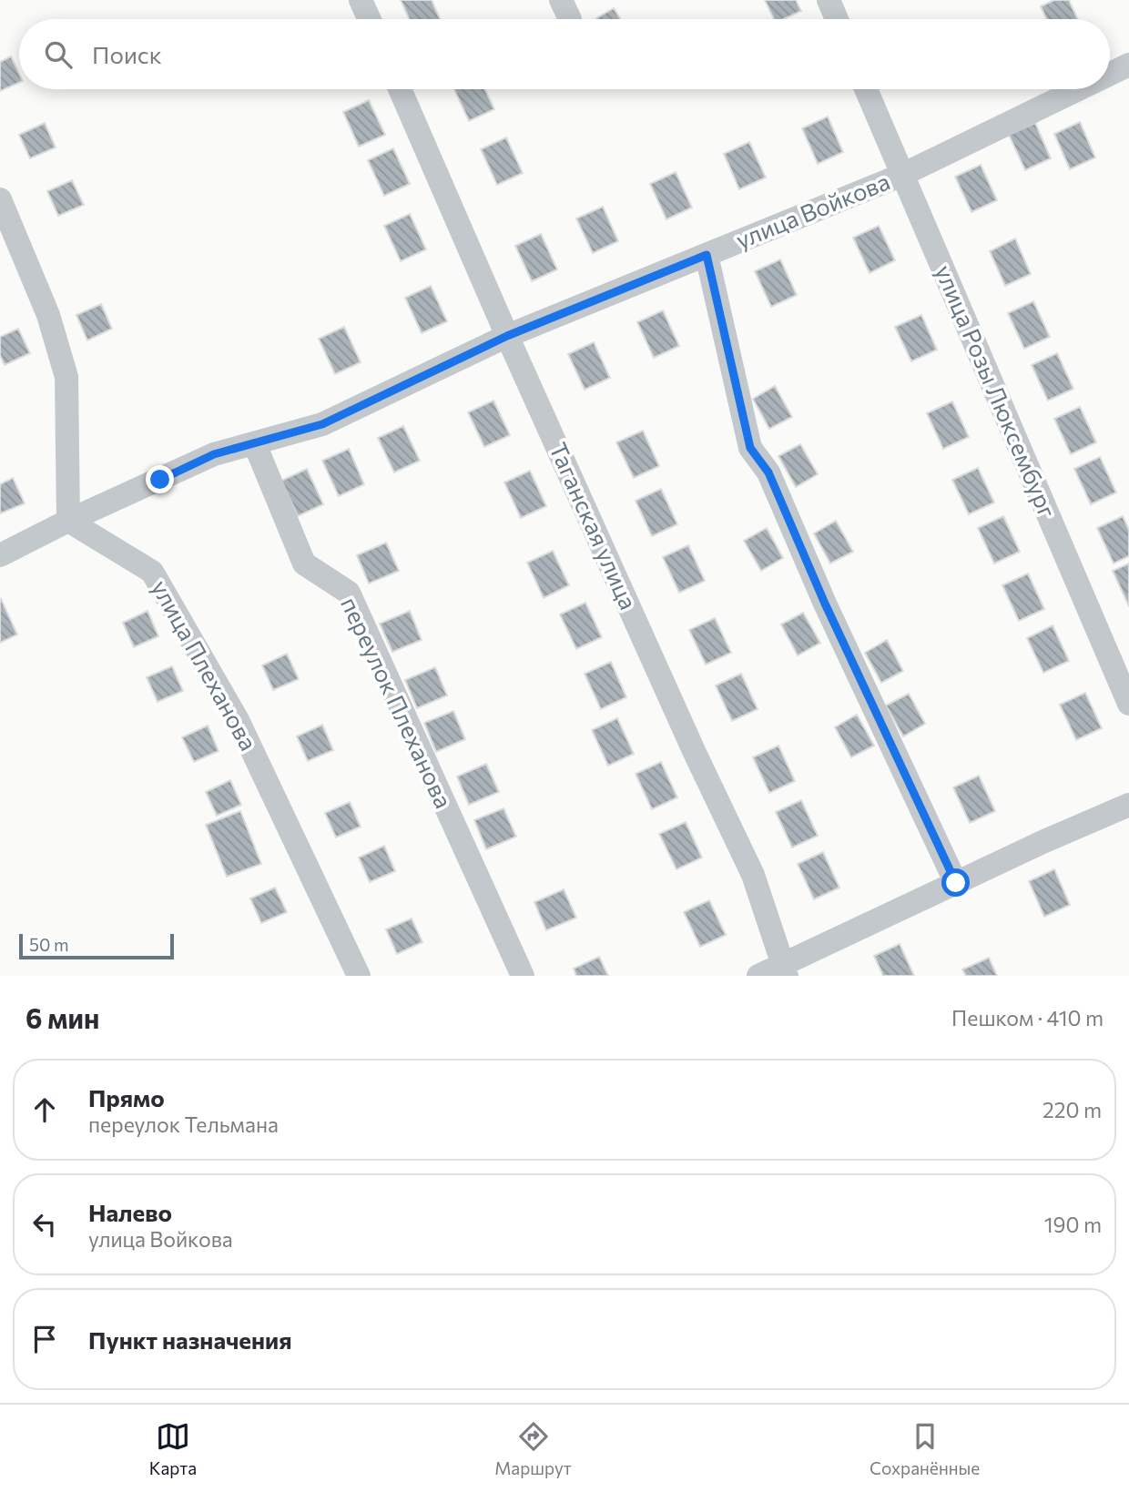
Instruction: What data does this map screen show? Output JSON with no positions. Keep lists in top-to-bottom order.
{
  "streets": {
    "street": [
      "улица Войкова",
      "улица Розы Люксембург",
      "Таганская улица",
      "улица Плеханова",
      "переулок Плеханова"
    ]
  },
  "crossings": [
    ["улица Войкова", "улица Розы Люксембург"],
    ["улица Войкова", "Таганская улица"],
    ["улица Войкова", "улица Плеханова"],
    ["улица Войкова", "переулок Плеханова"]
  ],
  "scale_bar": "50 m",
  "page": {
    "search": "Поиск",
    "scale": "50 m",
    "heading": ["6 мин", "Пешком · 410 m"],
    "list": [
      ["Прямо", "переулок Тельмана", "220 m"],
      ["Налево", "улица Войкова", "190 m"],
      "Пункт назначения"
    ],
    "nav": ["Карта", "Маршрут", "Сохранённые"]
  }
}
